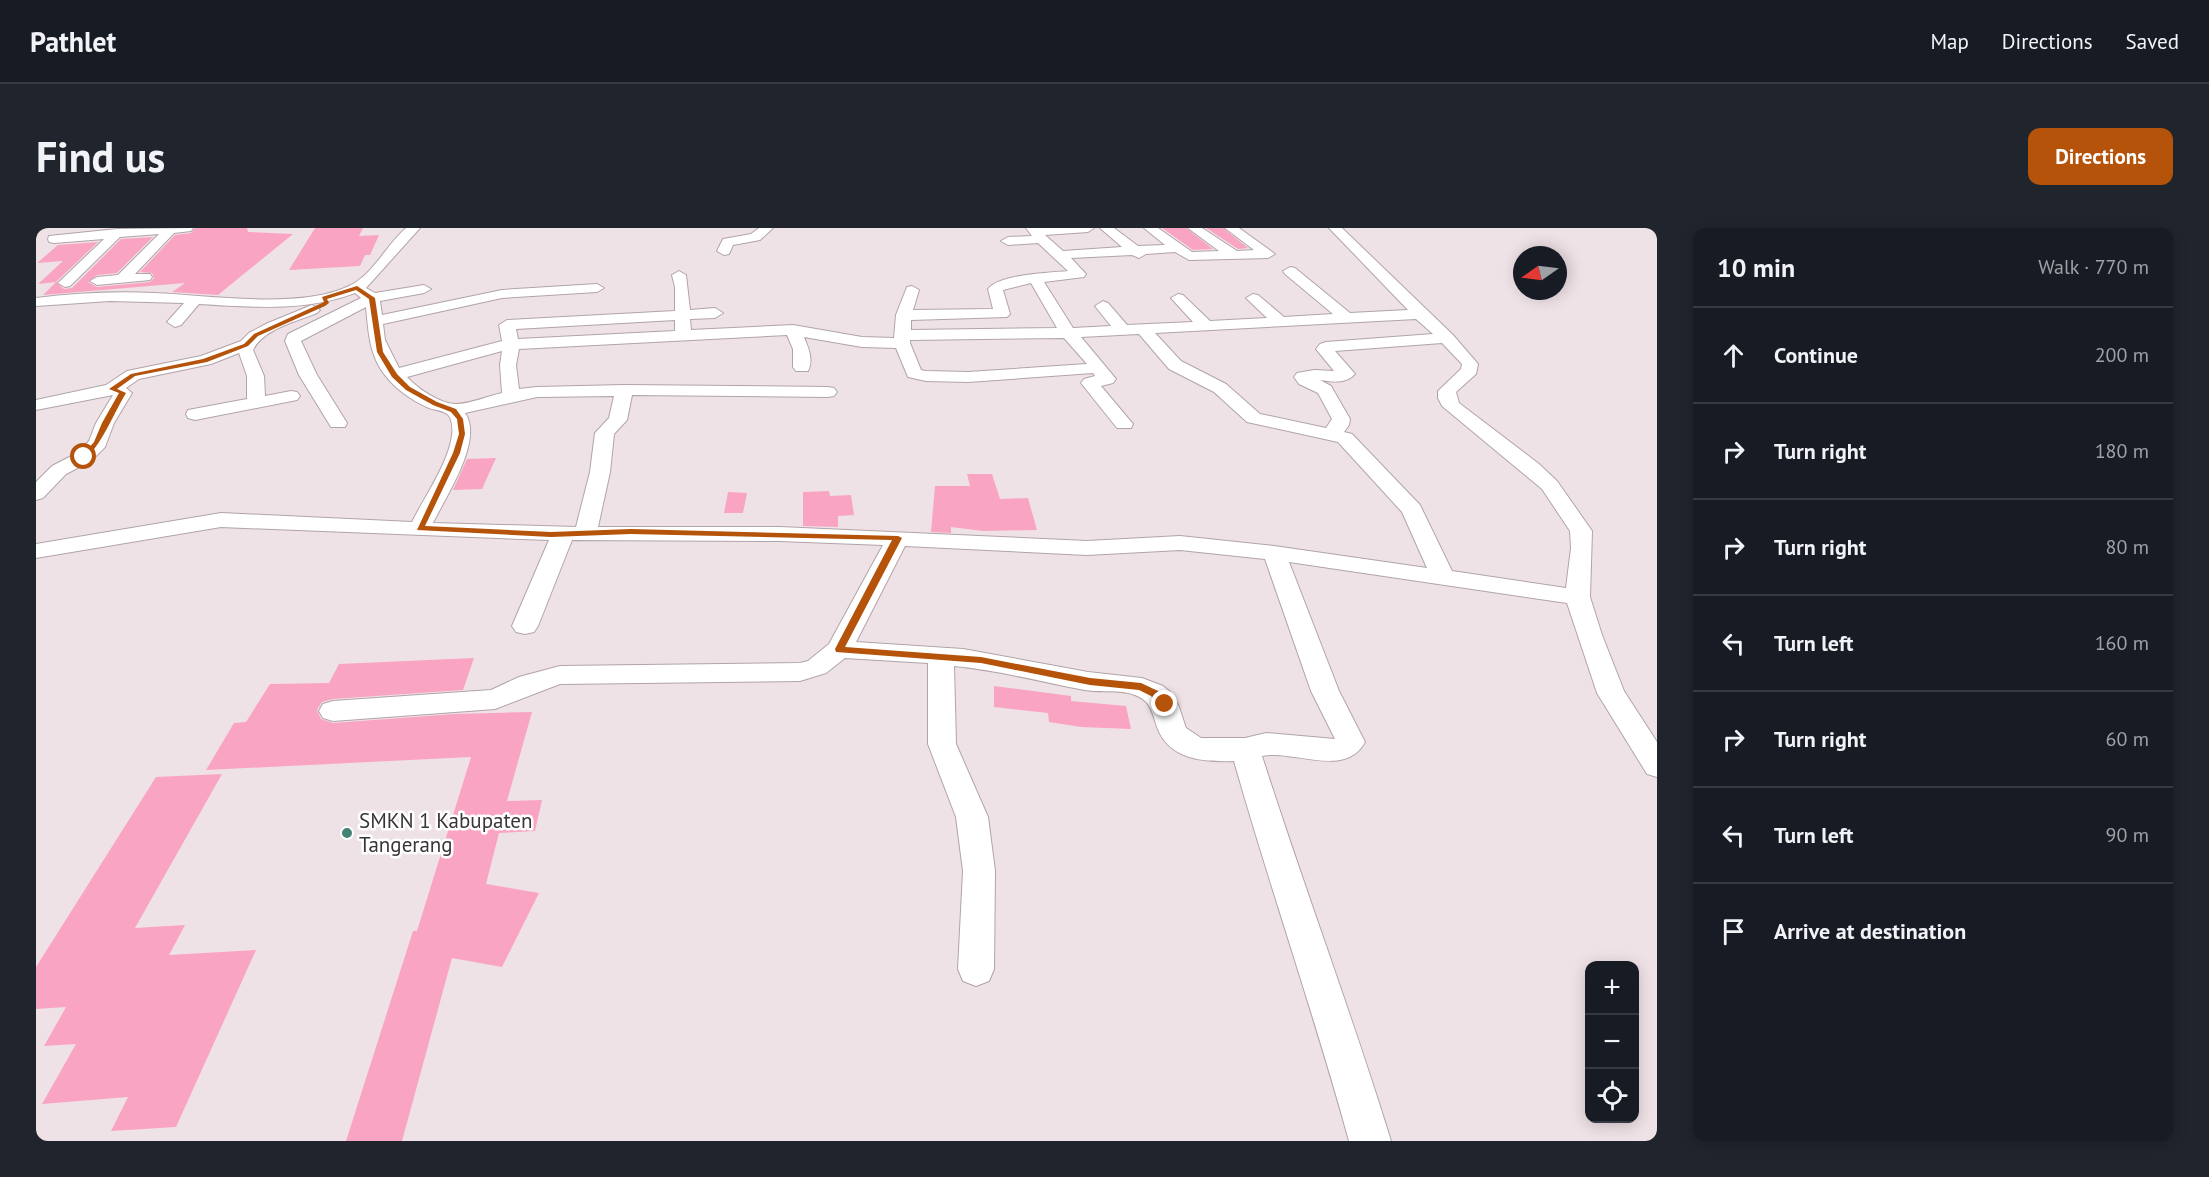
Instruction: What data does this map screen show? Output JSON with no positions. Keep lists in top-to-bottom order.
{
  "places": ["SMKN 1 Kabupaten Tangerang"],
  "north": "left",
  "page": {
    "header": "Pathlet",
    "nav": ["Map", "Directions", "Saved"],
    "buttons": "Directions",
    "title": "Find us",
    "heading": ["10 min", "Walk · 770 m"],
    "list": [
      ["Continue", "200 m"],
      ["Turn right", "180 m"],
      ["Turn right", "80 m"],
      ["Turn left", "160 m"],
      ["Turn right", "60 m"],
      ["Turn left", "90 m"],
      "Arrive at destination"
    ],
    "map_buttons": ["+", "−"]
  }
}
